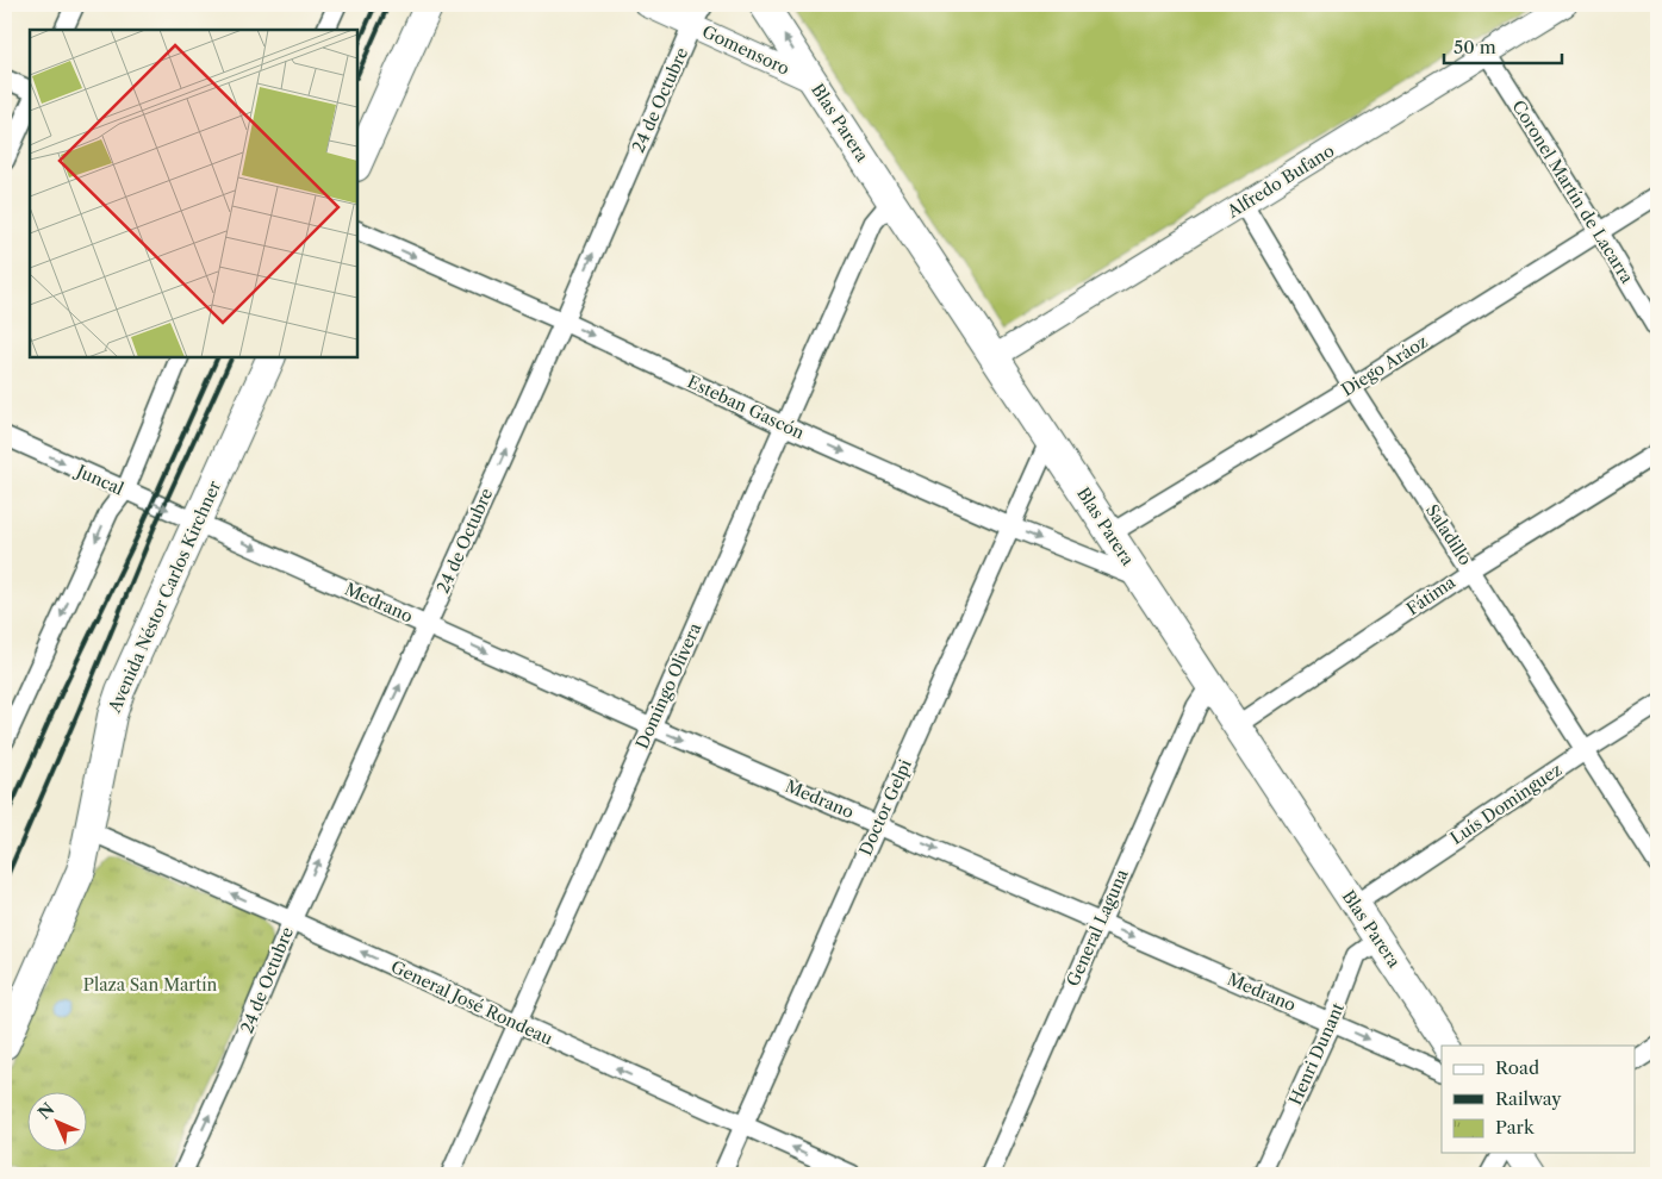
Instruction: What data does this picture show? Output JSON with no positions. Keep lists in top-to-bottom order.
{
  "streets": {
    "main road": ["Blas Parera", "Avenida Néstor Carlos Kirchner"],
    "street": [
      "Gomensoro",
      "24 de Octubre",
      "Alfredo Bufano",
      "Coronel Martín de Lacarra",
      "Diego Aráoz",
      "Esteban Gascón",
      "Juncal",
      "Saladillo",
      "Fátima",
      "Medrano",
      "Domingo Olivera",
      "Luís Dominguez",
      "Doctor Gelpi",
      "General Laguna",
      "General José Rondeau",
      "Henri Dunant"
    ]
  },
  "crossings": [
    ["Gomensoro", "24 de Octubre"],
    ["Gomensoro", "Blas Parera"],
    ["24 de Octubre", "Esteban Gascón"],
    ["24 de Octubre", "Medrano"],
    ["24 de Octubre", "General José Rondeau"],
    ["Blas Parera", "Alfredo Bufano"],
    ["Blas Parera", "Diego Aráoz"],
    ["Blas Parera", "Esteban Gascón"],
    ["Blas Parera", "Fátima"],
    ["Blas Parera", "Domingo Olivera"],
    ["Blas Parera", "Luís Dominguez"],
    ["Blas Parera", "Doctor Gelpi"],
    ["Blas Parera", "General Laguna"],
    ["Blas Parera", "Henri Dunant"],
    ["Alfredo Bufano", "Coronel Martín de Lacarra"],
    ["Alfredo Bufano", "Saladillo"],
    ["Coronel Martín de Lacarra", "Diego Aráoz"],
    ["Diego Aráoz", "Saladillo"],
    ["Esteban Gascón", "Domingo Olivera"],
    ["Esteban Gascón", "Doctor Gelpi"],
    ["Juncal", "Avenida Néstor Carlos Kirchner"],
    ["Juncal", "Medrano"],
    ["Saladillo", "Fátima"],
    ["Saladillo", "Luís Dominguez"],
    ["Avenida Néstor Carlos Kirchner", "Medrano"],
    ["Avenida Néstor Carlos Kirchner", "General José Rondeau"],
    ["Medrano", "Domingo Olivera"],
    ["Medrano", "Doctor Gelpi"],
    ["Medrano", "General Laguna"],
    ["Medrano", "Henri Dunant"],
    ["Domingo Olivera", "General José Rondeau"],
    ["Doctor Gelpi", "General José Rondeau"]
  ],
  "one_way": [
    "24 de Octubre",
    "Esteban Gascón",
    "Juncal",
    "Medrano",
    "General José Rondeau"
  ],
  "parks": ["Plaza San Martín"],
  "legend": ["Road", "Railway", "Park"],
  "scale_bar": "50 m",
  "north": "top left"
}
